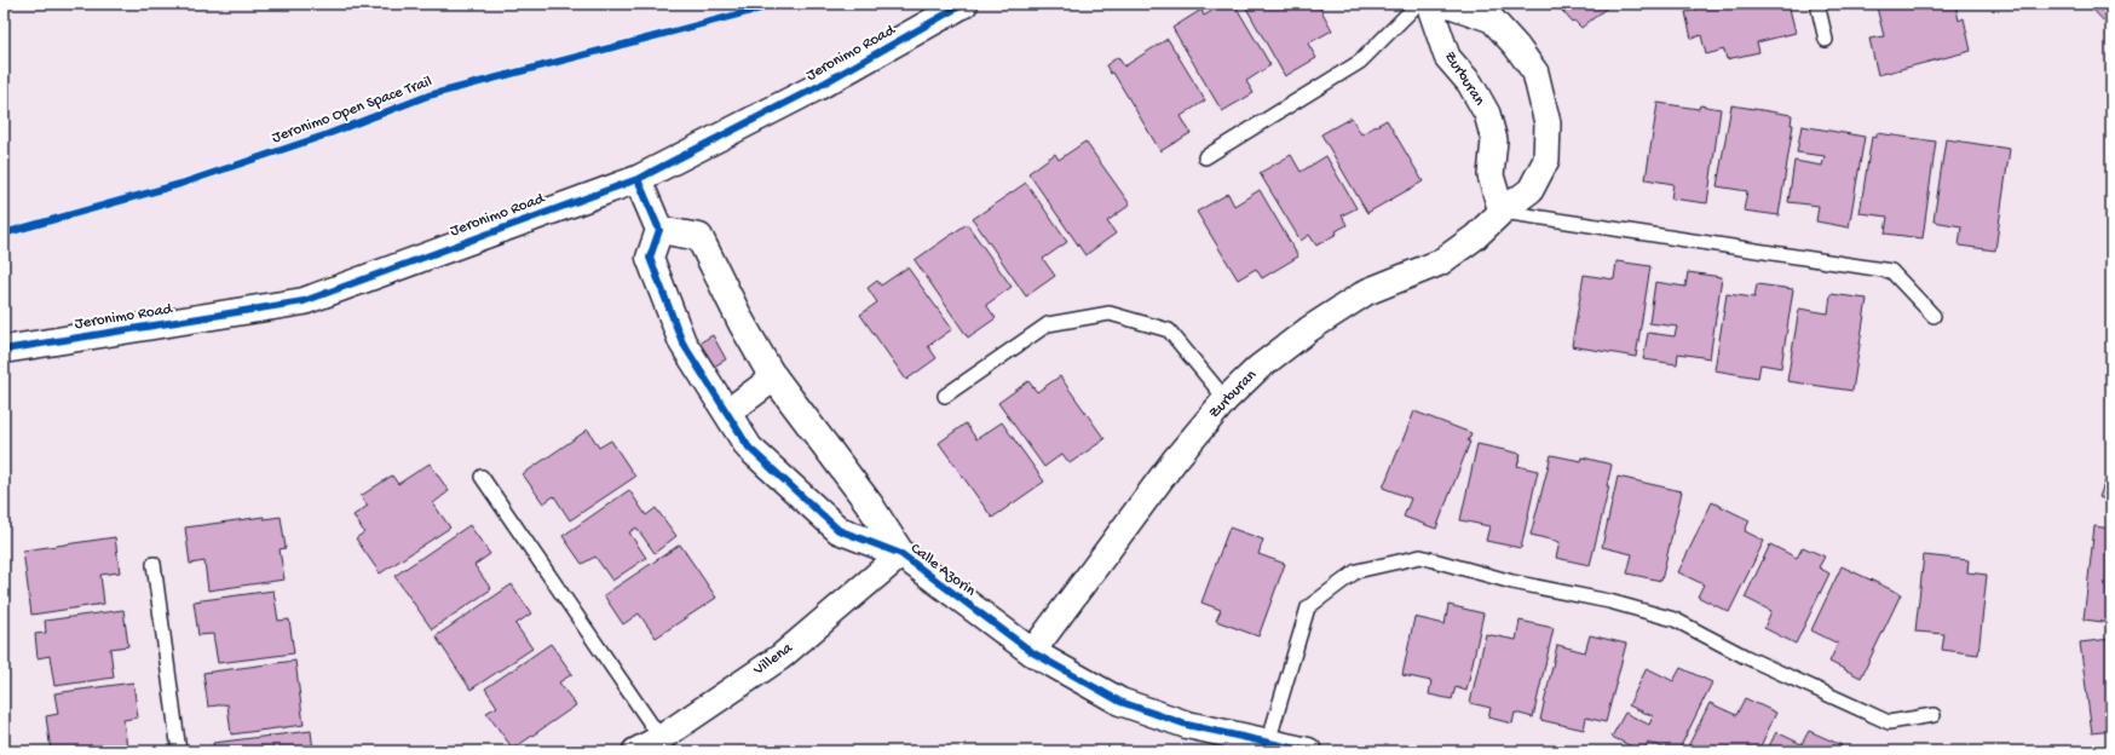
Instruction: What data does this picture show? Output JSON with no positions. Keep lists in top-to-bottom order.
{
  "streets": {
    "street": [
      "Jeronimo Road",
      "Zurburan",
      "Calle Azorin",
      "Villena"
    ],
    "cycle path": ["Jeronimo Open Space Trail"]
  },
  "crossings": [
    ["Zurburan", "Calle Azorin"],
    ["Calle Azorin", "Villena"]
  ]
}
